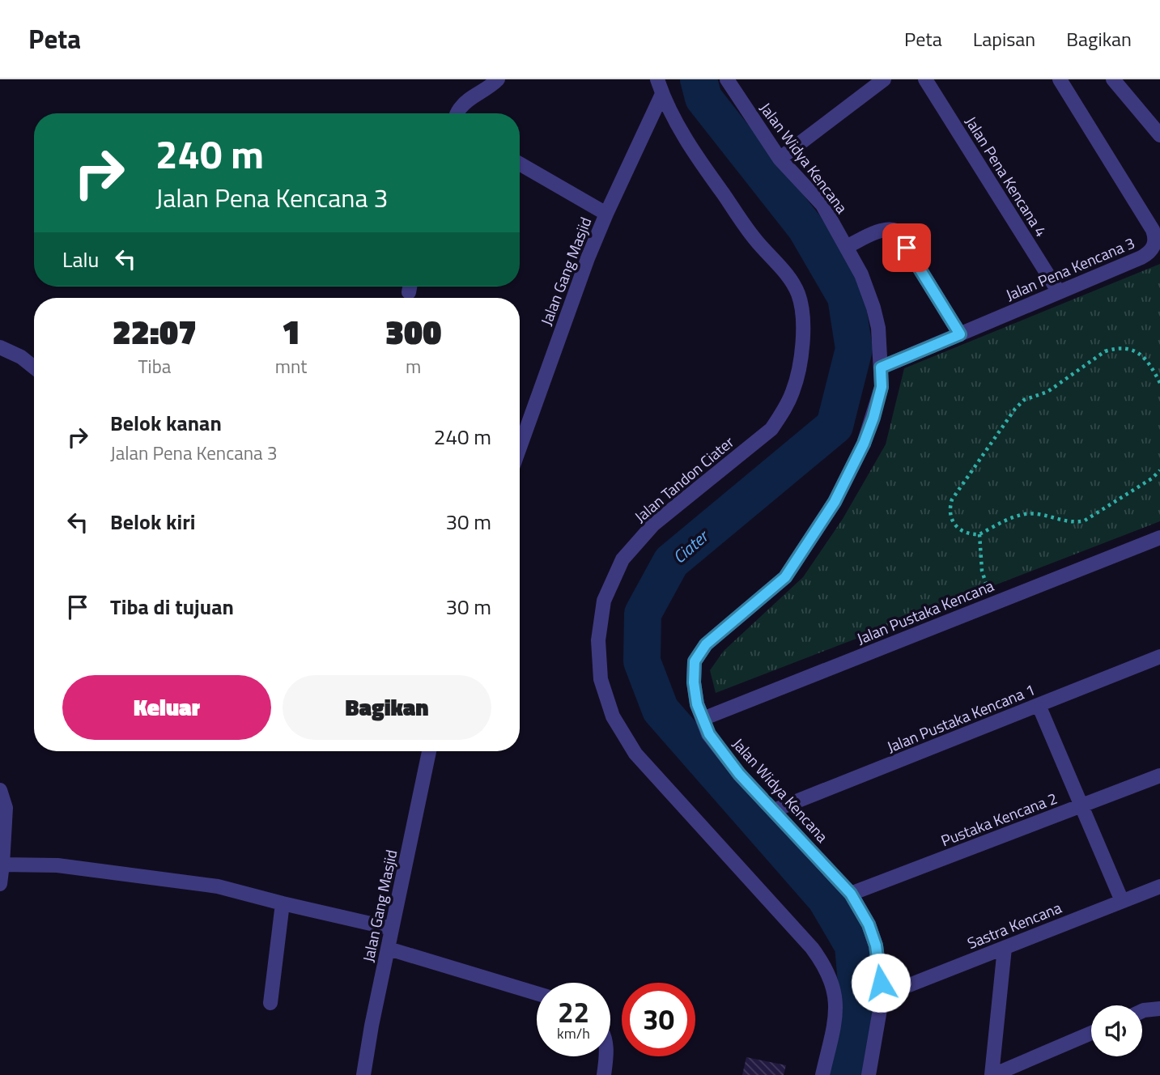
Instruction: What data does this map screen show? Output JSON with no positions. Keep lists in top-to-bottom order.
{
  "streets": {
    "street": [
      "Jalan Widya Kencana",
      "Jalan Pena Kencana 4",
      "Jalan Pena Kencana 3",
      "Jalan Gang Masjid",
      "Jalan Tandon Ciater",
      "Jalan Pustaka Kencana",
      "Jalan Pustaka Kencana 1",
      "Pustaka Kencana 2",
      "Sastra Kencana"
    ]
  },
  "crossings": [
    ["Jalan Widya Kencana", "Jalan Pena Kencana 3"],
    ["Jalan Widya Kencana", "Jalan Pustaka Kencana"],
    ["Jalan Widya Kencana", "Jalan Pustaka Kencana 1"],
    ["Jalan Widya Kencana", "Pustaka Kencana 2"],
    ["Jalan Widya Kencana", "Sastra Kencana"],
    ["Jalan Pena Kencana 4", "Jalan Pena Kencana 3"],
    ["Jalan Gang Masjid", "Jalan Tandon Ciater"]
  ],
  "water": ["Ciater"],
  "page": {
    "header": "Peta",
    "nav": ["Peta", "Lapisan", "Bagikan"],
    "turn": ["240 m", "Jalan Pena Kencana 3"],
    "then": "Lalu",
    "eta": [
      "22:07",
      "Tiba",
      "1",
      "mnt",
      "300",
      "m"
    ],
    "list": [
      {
        "name": "Belok kanan",
        "note": "Jalan Pena Kencana 3",
        "value": "240 m"
      },
      {
        "name": "Belok kiri",
        "value": "30 m"
      },
      {
        "name": "Tiba di tujuan",
        "value": "30 m"
      }
    ],
    "buttons": ["Keluar", "Bagikan"],
    "speed": "22 km/h",
    "limit": "30"
  }
}
